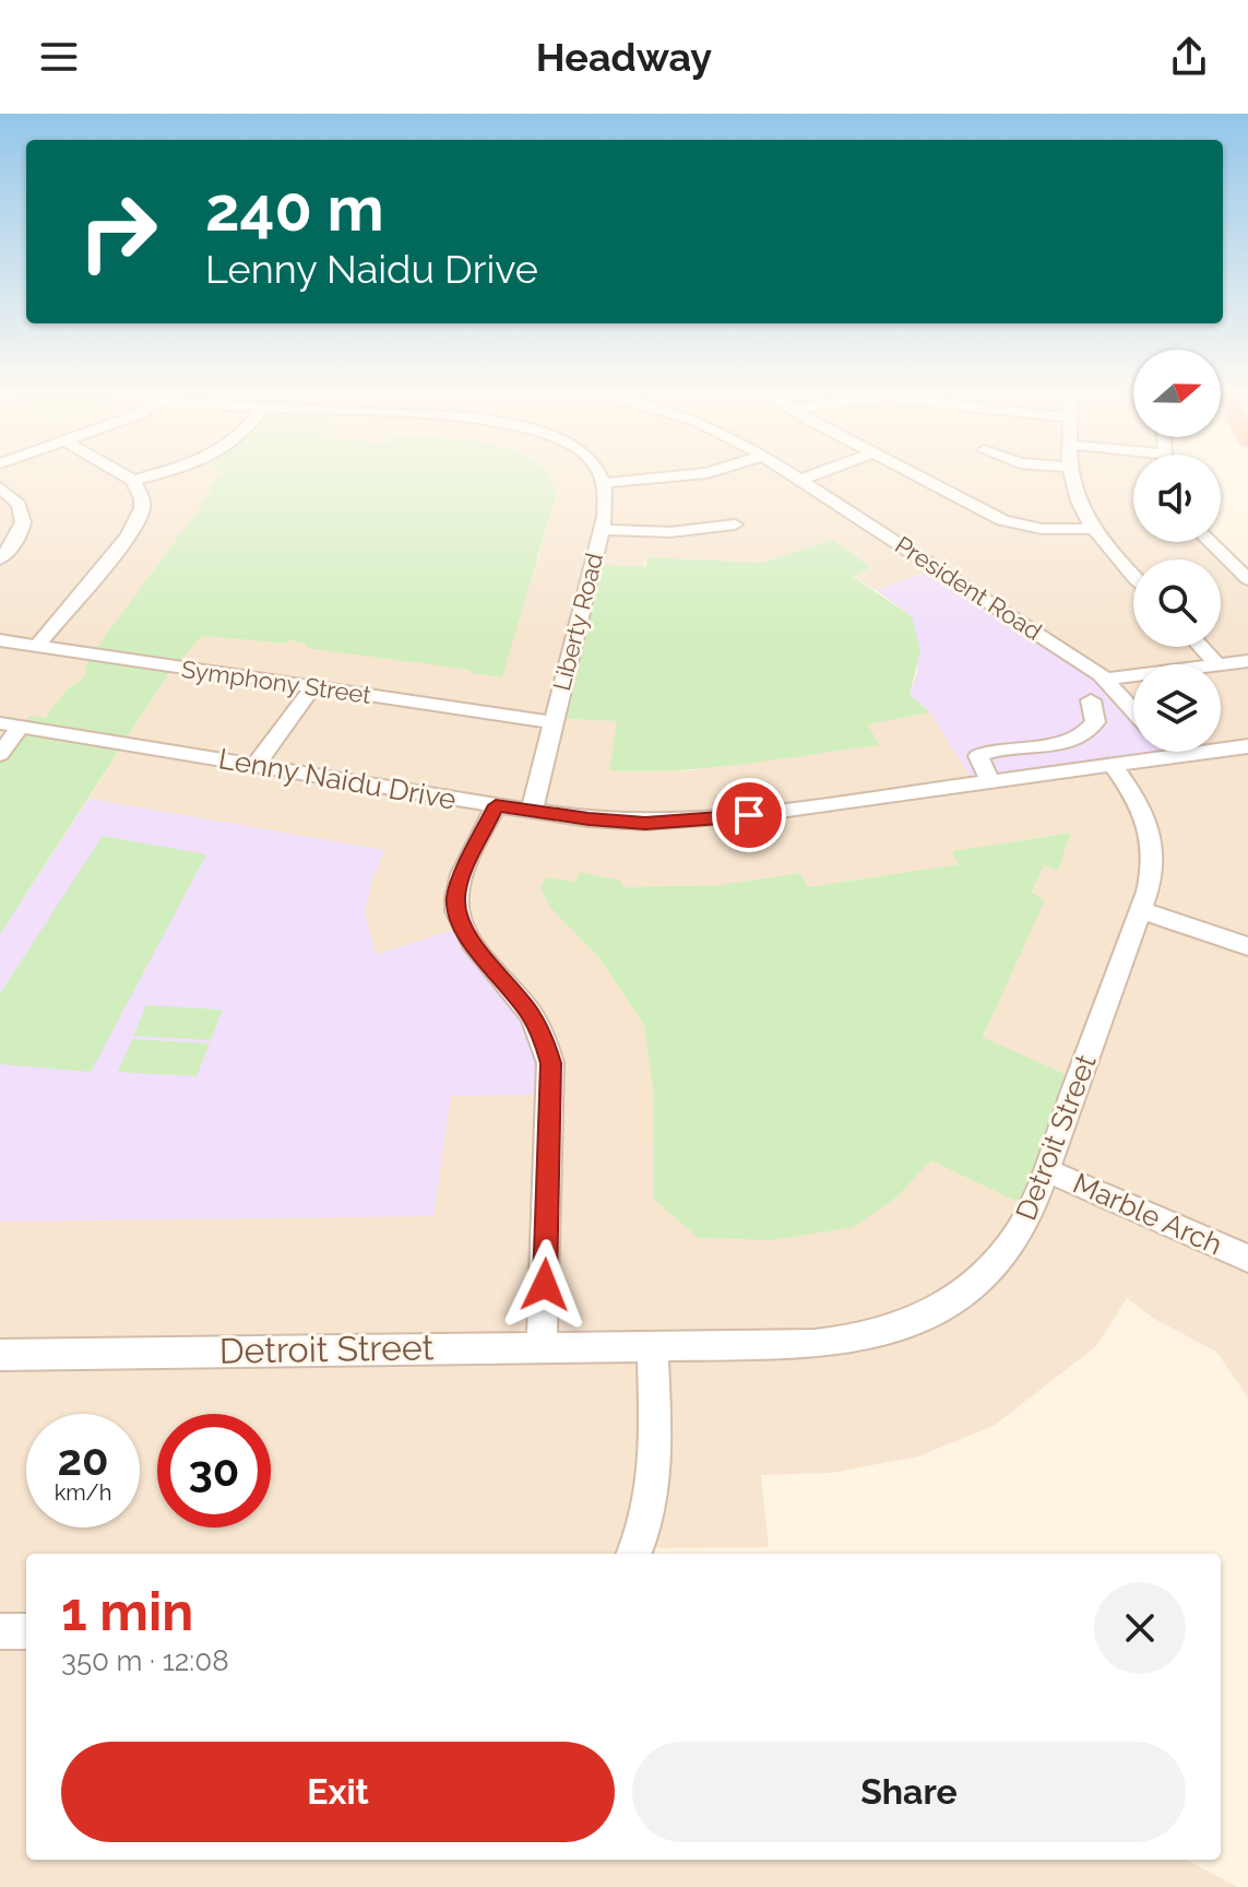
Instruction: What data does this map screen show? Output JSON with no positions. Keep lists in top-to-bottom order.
{
  "streets": {
    "street": [
      "President Road",
      "Liberty Road",
      "Symphony Street",
      "Lenny Naidu Drive",
      "Detroit Street",
      "Marble Arch"
    ]
  },
  "crossings": [
    ["Liberty Road", "Symphony Street"],
    ["Liberty Road", "Lenny Naidu Drive"],
    ["Lenny Naidu Drive", "Detroit Street"],
    ["Detroit Street", "Marble Arch"]
  ],
  "north": "right",
  "page": {
    "header": "Headway",
    "turn": ["240 m", "Lenny Naidu Drive"],
    "speed": "20 km/h",
    "limit": "30",
    "heading": ["1 min", "350 m · 12:08"],
    "buttons": ["Exit", "Share"]
  }
}
